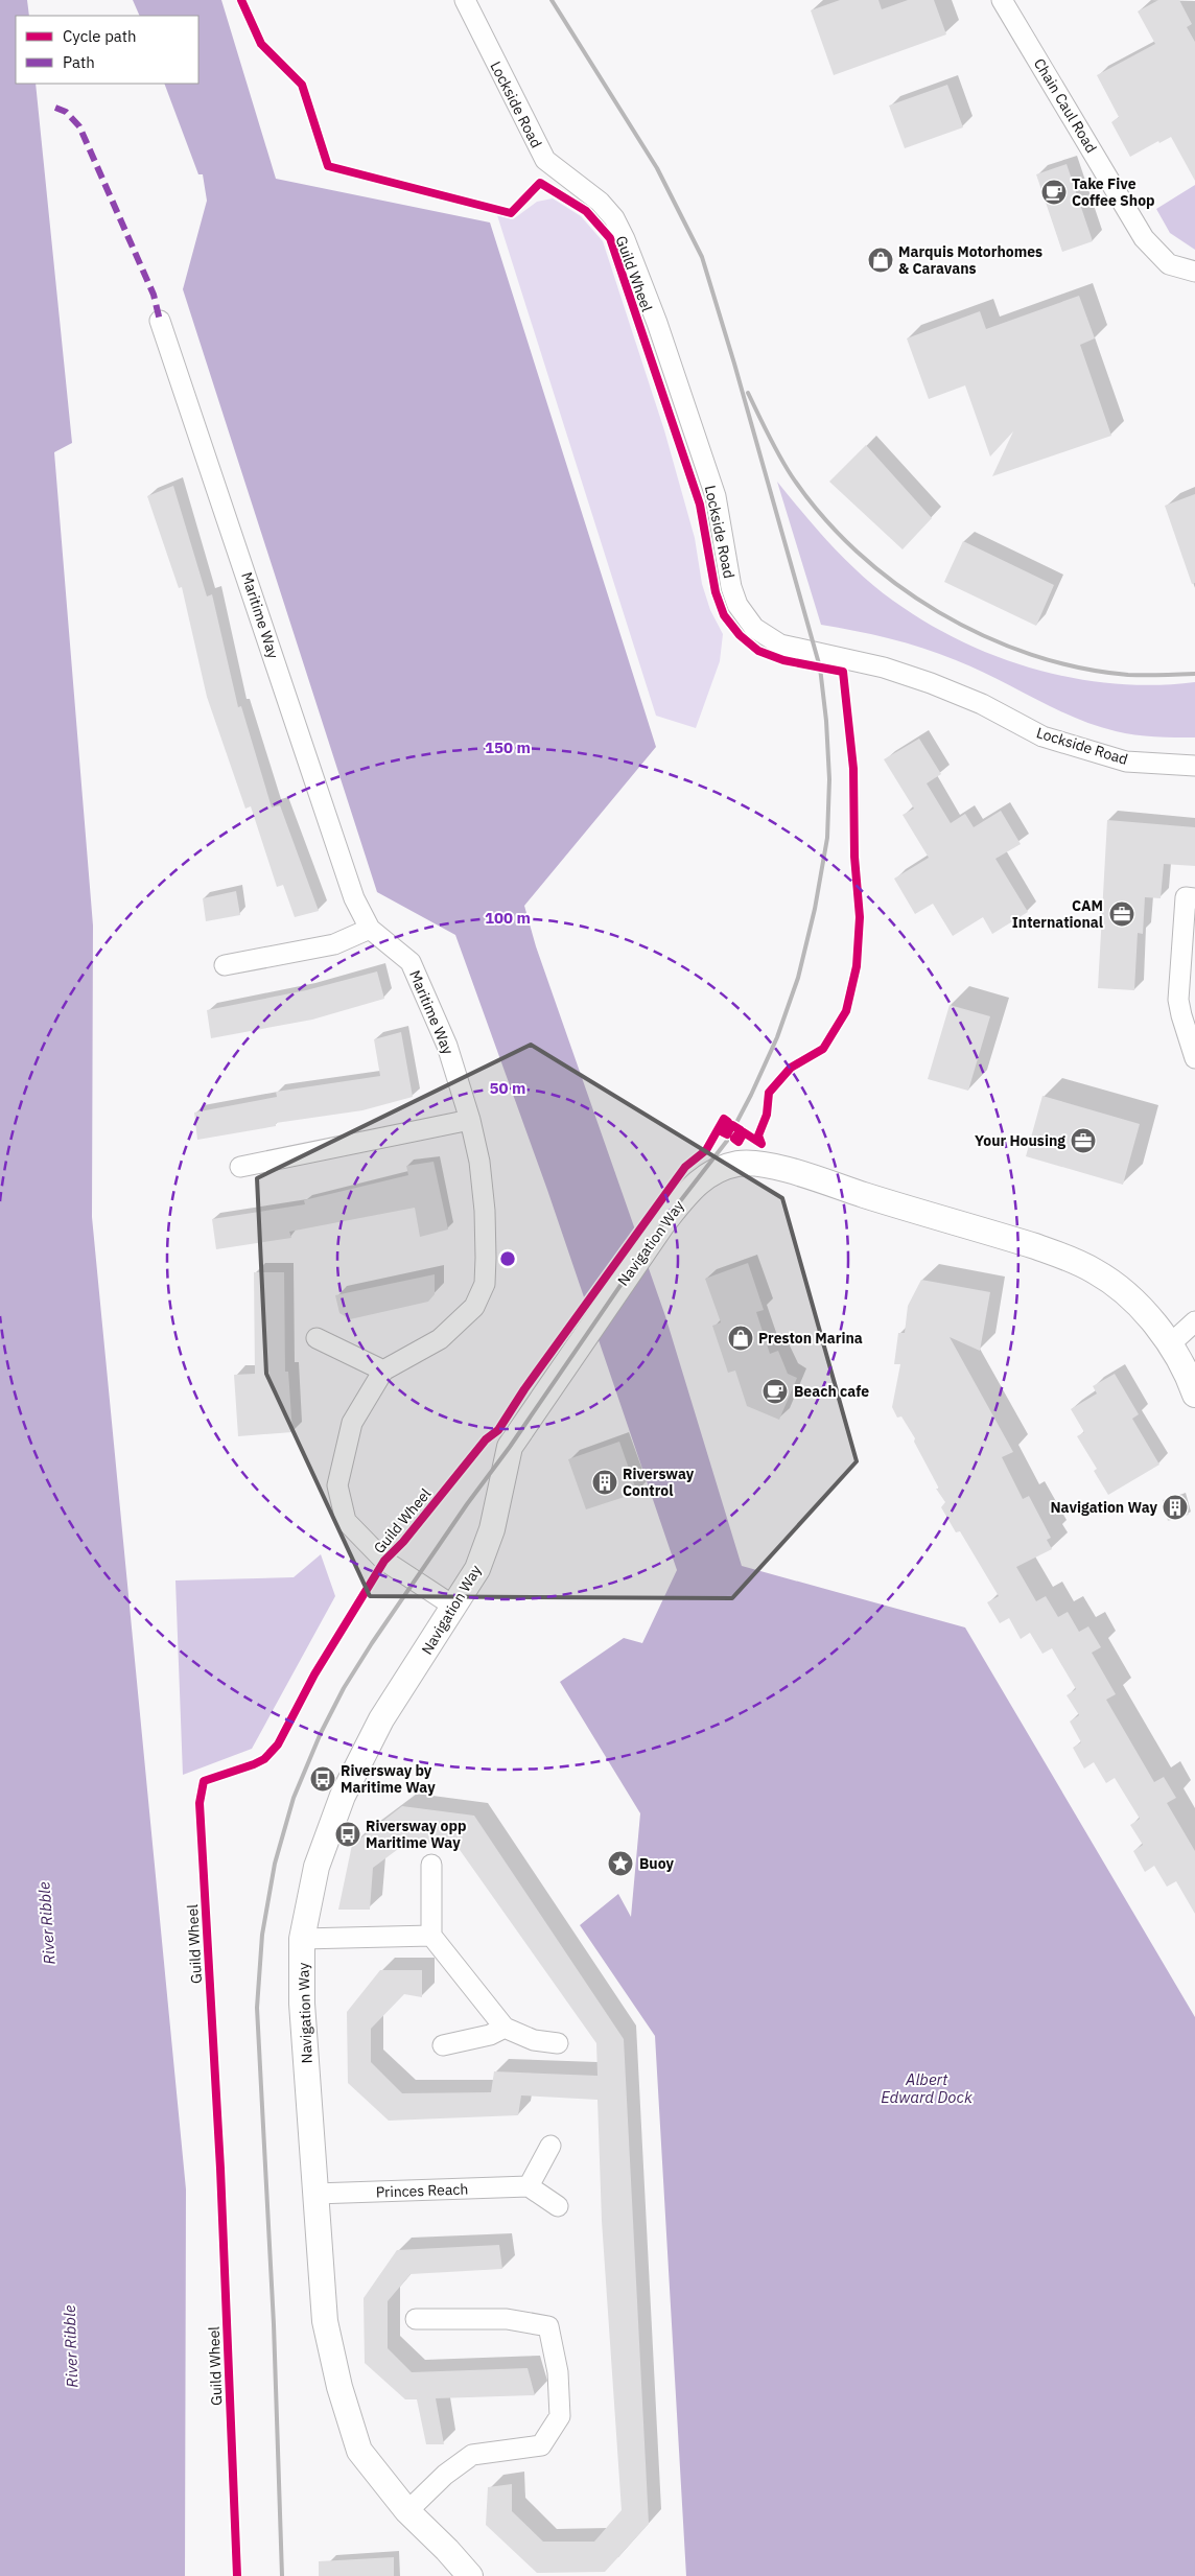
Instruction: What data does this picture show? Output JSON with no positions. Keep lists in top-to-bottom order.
{
  "streets": {
    "street": [
      "Lockside Road",
      "Chain Caul Road",
      "Maritime Way",
      "Navigation Way",
      "Princes Reach"
    ],
    "cycle path": ["Guild Wheel"]
  },
  "crossings": [
    ["Maritime Way", "Navigation Way"],
    ["Navigation Way", "Princes Reach"]
  ],
  "water": ["River Ribble", "Albert Edward Dock"],
  "places": {
    "cafe": ["Take Five Coffee Shop", "Beach cafe"],
    "shop": ["Marquis Motorhomes & Caravans", "Preston Marina"],
    "office": ["CAM International", "Your Housing"],
    "building": ["Riversway Control", "Navigation Way"],
    "bus stop": ["Riversway by Maritime Way", "Riversway opp Maritime Way"],
    "place": ["Buoy"]
  },
  "legend": ["Cycle path", "Path"],
  "rings": ["150 m", "100 m", "50 m"]
}
